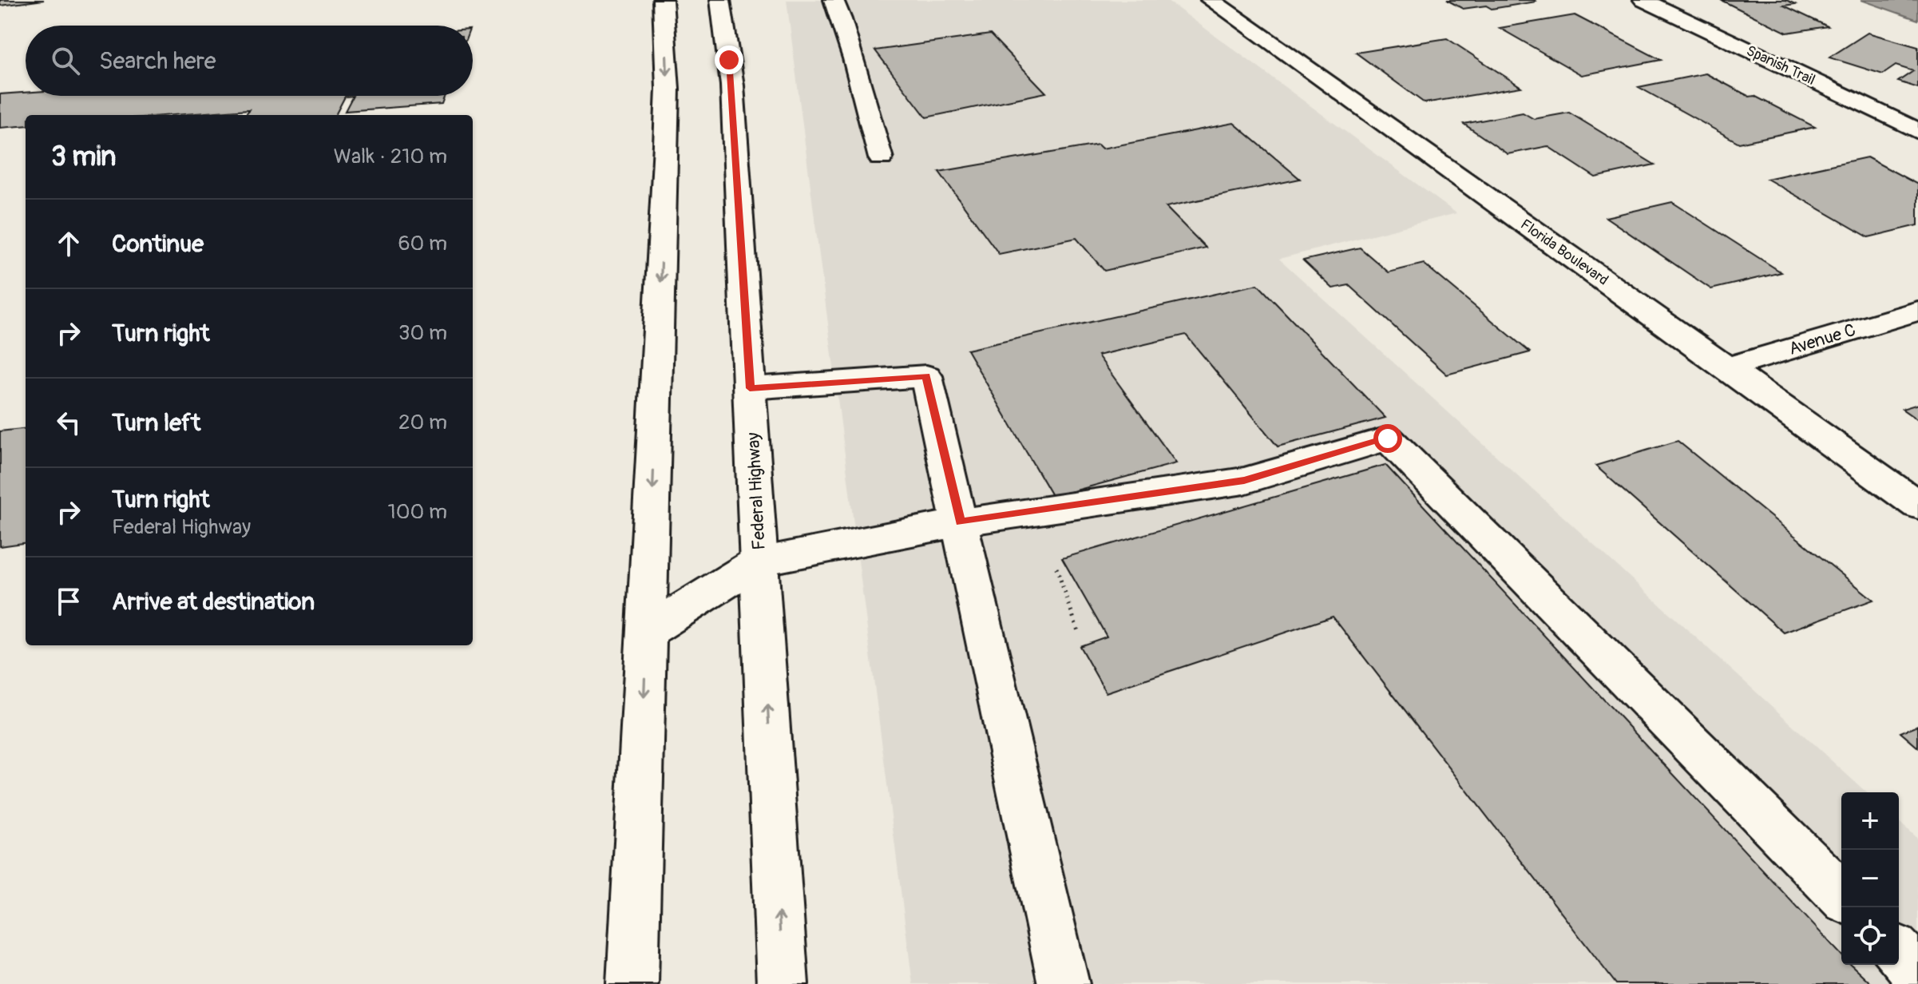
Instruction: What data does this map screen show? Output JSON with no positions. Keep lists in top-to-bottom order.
{
  "streets": {
    "main road": [
      "Spanish Trail",
      "Florida Boulevard",
      "Avenue C",
      "Federal Highway"
    ]
  },
  "crossings": [
    ["Florida Boulevard", "Avenue C"]
  ],
  "page": {
    "search": "Search here",
    "heading": ["3 min", "Walk · 210 m"],
    "list": [
      ["Continue", "60 m"],
      ["Turn right", "30 m"],
      ["Turn left", "20 m"],
      ["Turn right", "Federal Highway", "100 m"],
      "Arrive at destination"
    ],
    "map_buttons": ["+", "−"]
  }
}
